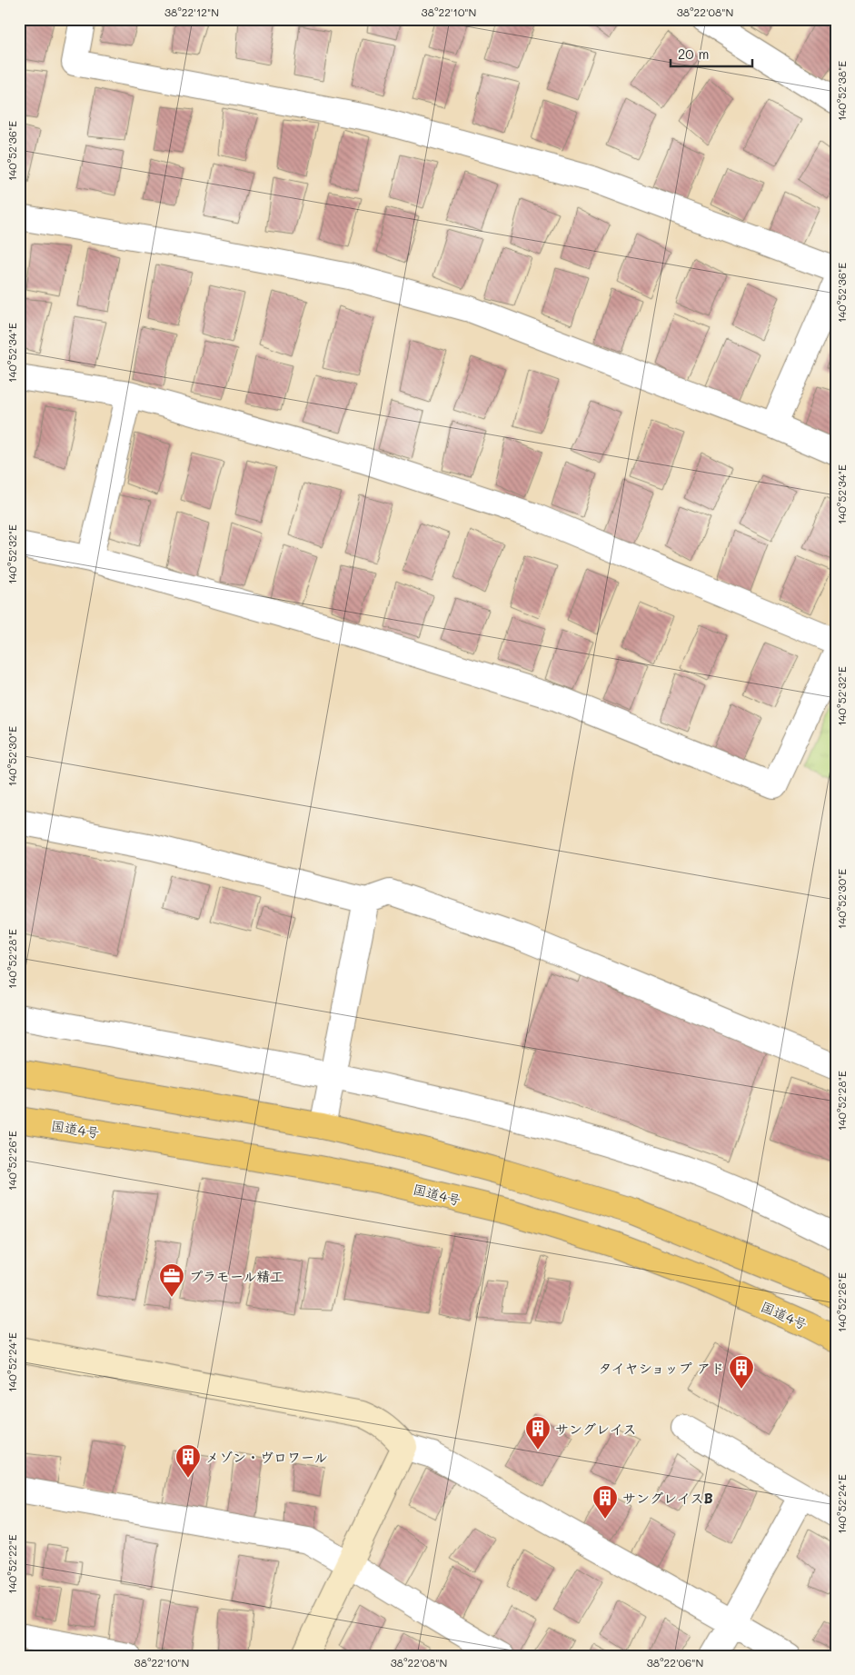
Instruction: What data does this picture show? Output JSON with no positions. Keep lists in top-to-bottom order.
{
  "streets": {
    "highway": ["国道4号"]
  },
  "places": {
    "office": ["プラモール精工"],
    "building": [
      "タイヤショップ アド",
      "サングレイス",
      "メゾン・ヴロワール",
      "サングレイスB"
    ]
  },
  "scale_bar": "20 m",
  "coordinates": [
    "38°22'12\"N",
    "38°22'10\"N",
    "38°22'08\"N",
    "140°52'38\"E",
    "140°52'36\"E",
    "140°52'34\"E",
    "140°52'32\"E",
    "140°52'30\"E",
    "140°52'28\"E",
    "140°52'26\"E",
    "140°52'24\"E",
    "140°52'22\"E",
    "38°22'06\"N"
  ]
}
